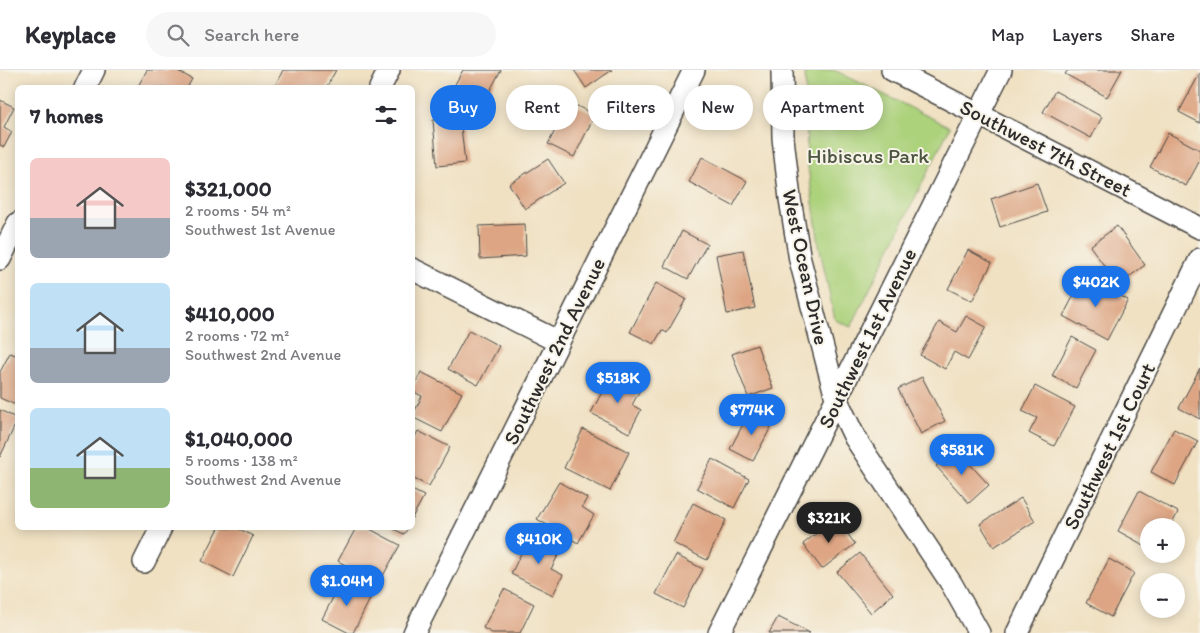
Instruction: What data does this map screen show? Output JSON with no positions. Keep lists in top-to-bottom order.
{
  "streets": {
    "street": [
      "Southwest 7th Street",
      "West Ocean Drive",
      "Southwest 1st Avenue",
      "Southwest 2nd Avenue",
      "Southwest 1st Court"
    ]
  },
  "crossings": [
    ["Southwest 7th Street", "Southwest 1st Avenue"],
    ["West Ocean Drive", "Southwest 1st Avenue"]
  ],
  "parks": ["Hibiscus Park"],
  "page": {
    "header": "Keyplace",
    "search": "Search here",
    "nav": ["Map", "Layers", "Share"],
    "chip": [
      "Buy",
      "Rent",
      "Filters",
      "New",
      "Apartment"
    ],
    "heading": "7 homes",
    "list": [
      {
        "name": "$321,000",
        "note": "2 rooms · 54 m² · Southwest 1st Avenue"
      },
      {
        "name": "$410,000",
        "note": "2 rooms · 72 m² · Southwest 2nd Avenue"
      },
      {
        "name": "$1,040,000",
        "note": "5 rooms · 138 m² · Southwest 2nd Avenue"
      }
    ],
    "price": [
      "$402K",
      "$518K",
      "$774K",
      "$581K",
      "$321K",
      "$410K",
      "$1.04M"
    ],
    "map_buttons": ["+", "−"]
  }
}
